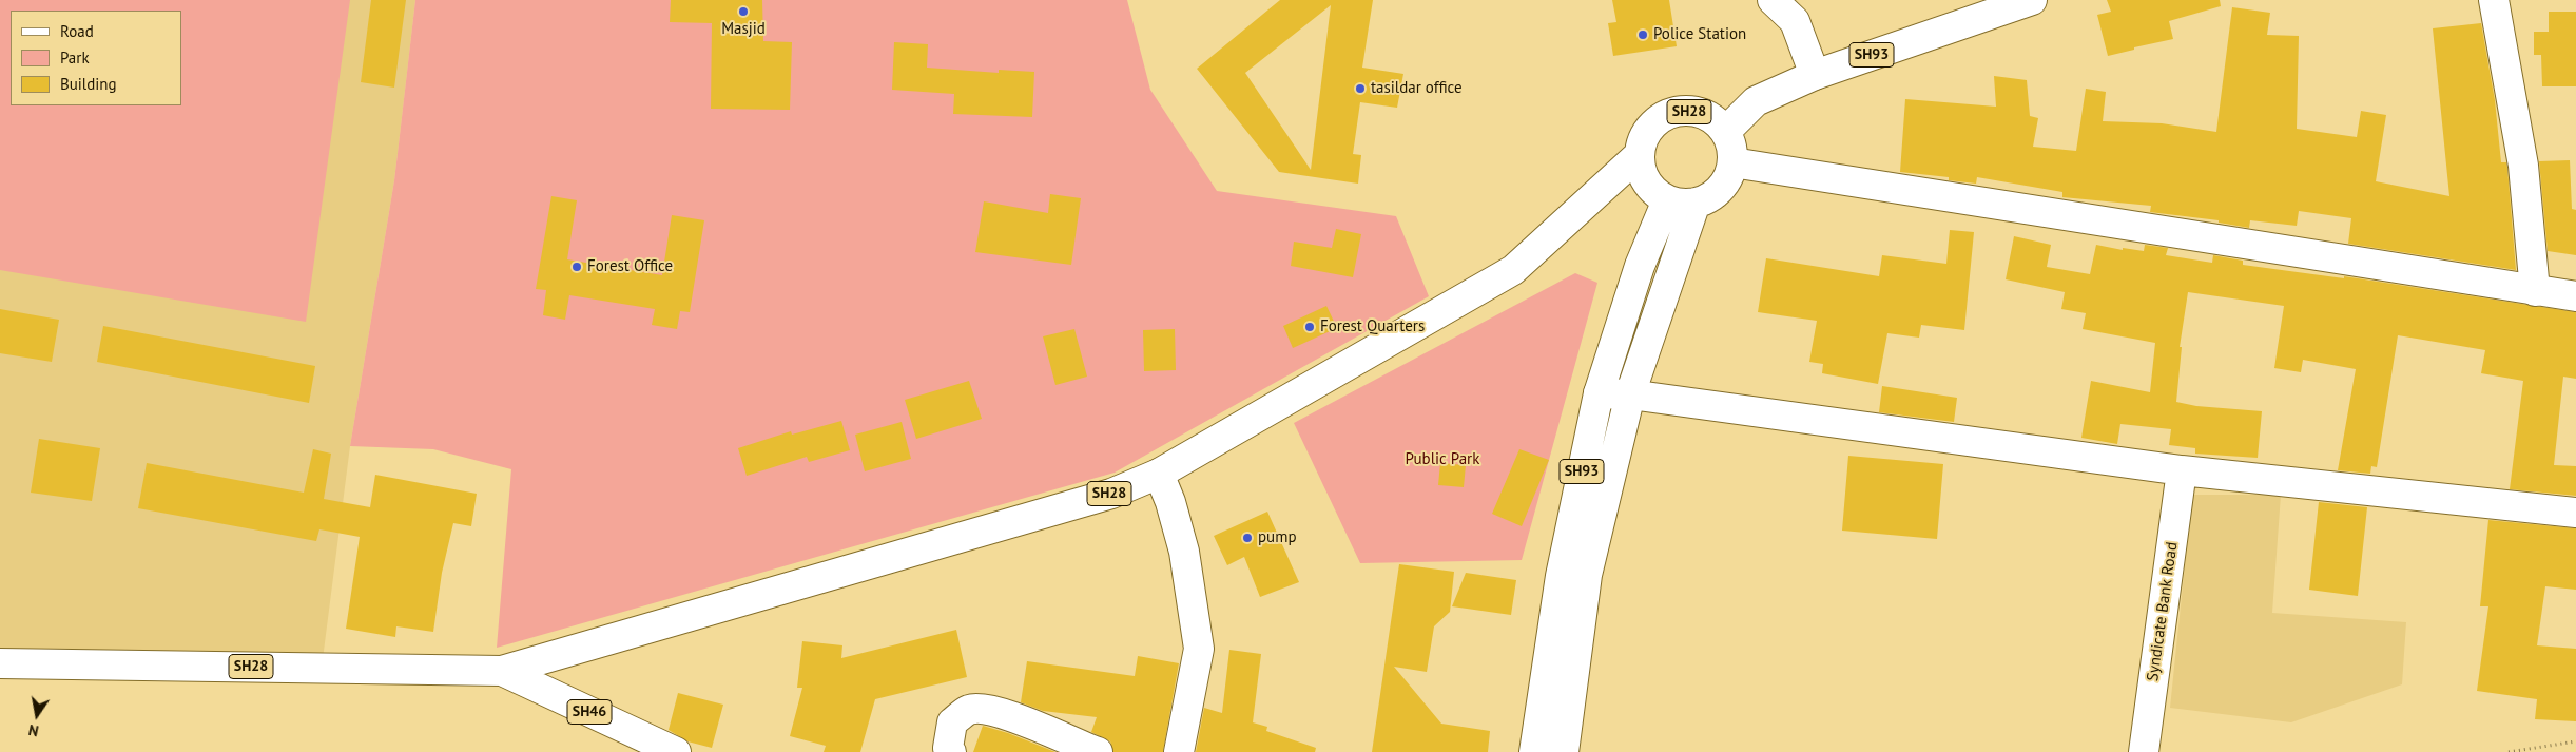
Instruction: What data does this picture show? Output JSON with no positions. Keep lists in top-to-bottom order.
{
  "streets": {
    "main road": [
      "SH93",
      "SH28",
      "Syndicate Bank Road",
      "SH46"
    ]
  },
  "crossings": [
    ["SH93", "SH28"],
    ["SH28", "SH46"]
  ],
  "parks": ["Public Park"],
  "places": [
    "Masjid",
    "Police Station",
    "tasildar office",
    "Forest Office",
    "Forest Quarters",
    "pump"
  ],
  "legend": ["Road", "Park", "Building"],
  "north": "bottom"
}
